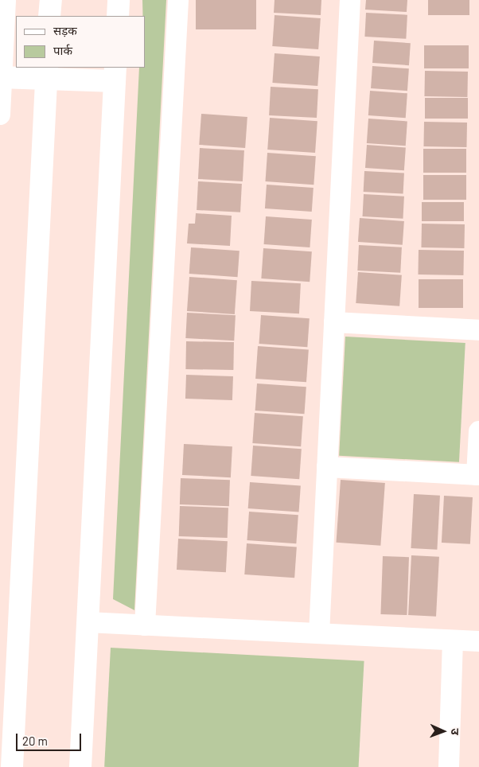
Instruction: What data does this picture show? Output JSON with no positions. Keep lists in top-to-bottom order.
{
  "legend": ["सड़क", "पार्क"],
  "scale_bar": "20 m",
  "north": "right"
}
